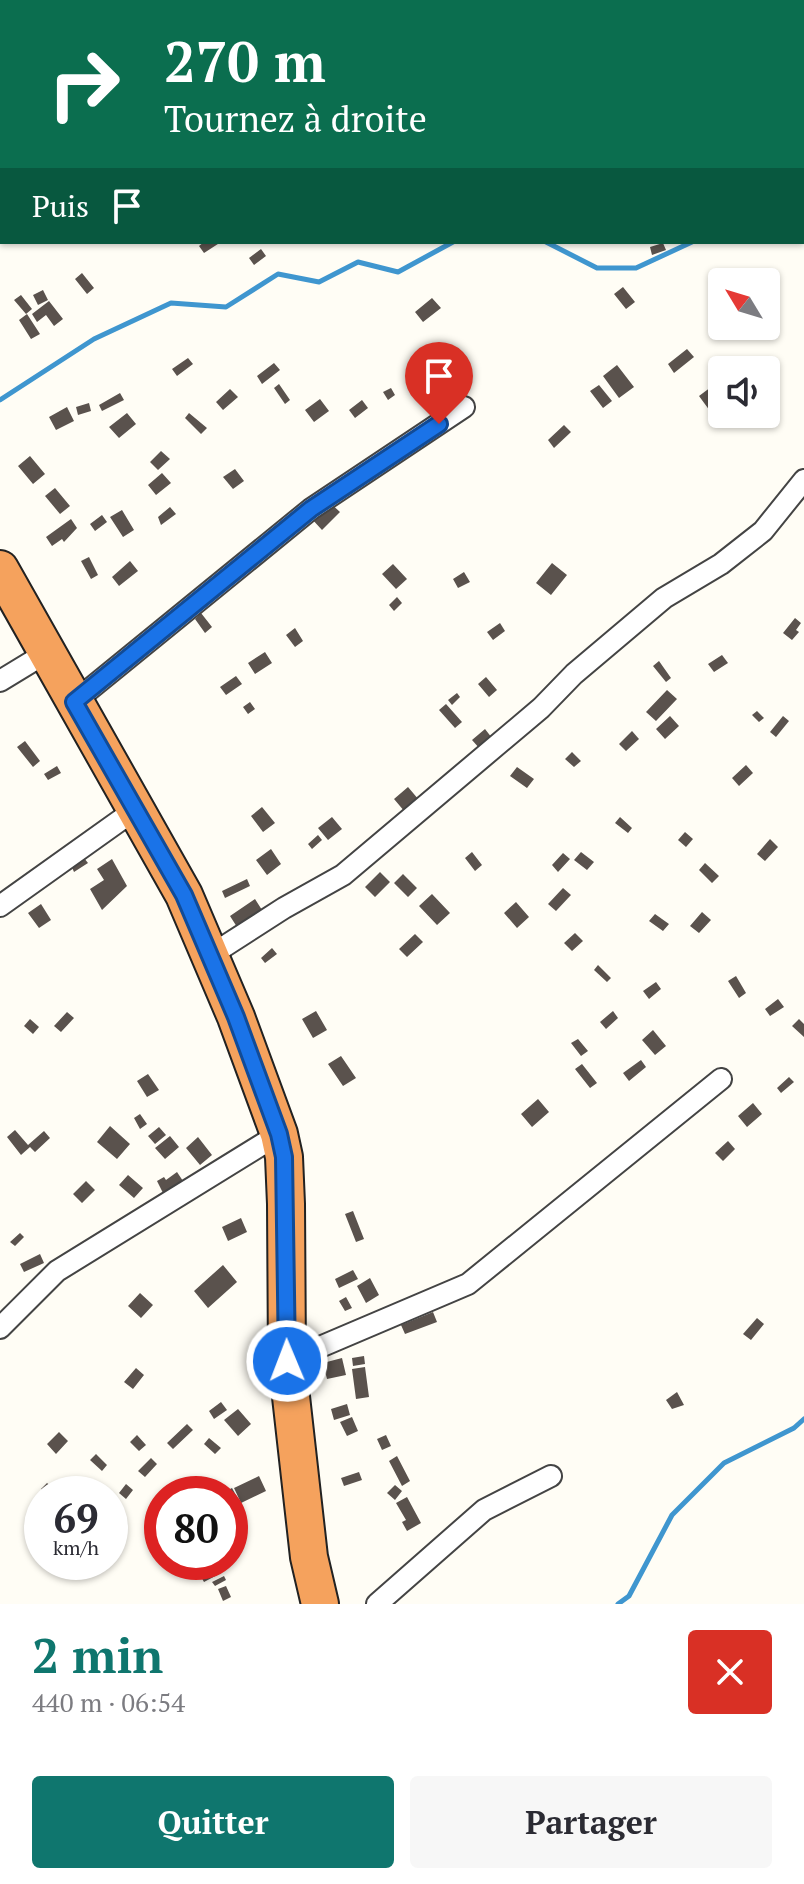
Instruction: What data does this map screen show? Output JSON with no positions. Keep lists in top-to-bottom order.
{
  "north": "top left",
  "page": {
    "turn": ["270 m", "Tournez à droite"],
    "then": "Puis",
    "speed": "69 km/h",
    "limit": "80",
    "heading": ["2 min", "440 m · 06:54"],
    "buttons": ["Quitter", "Partager"]
  }
}
